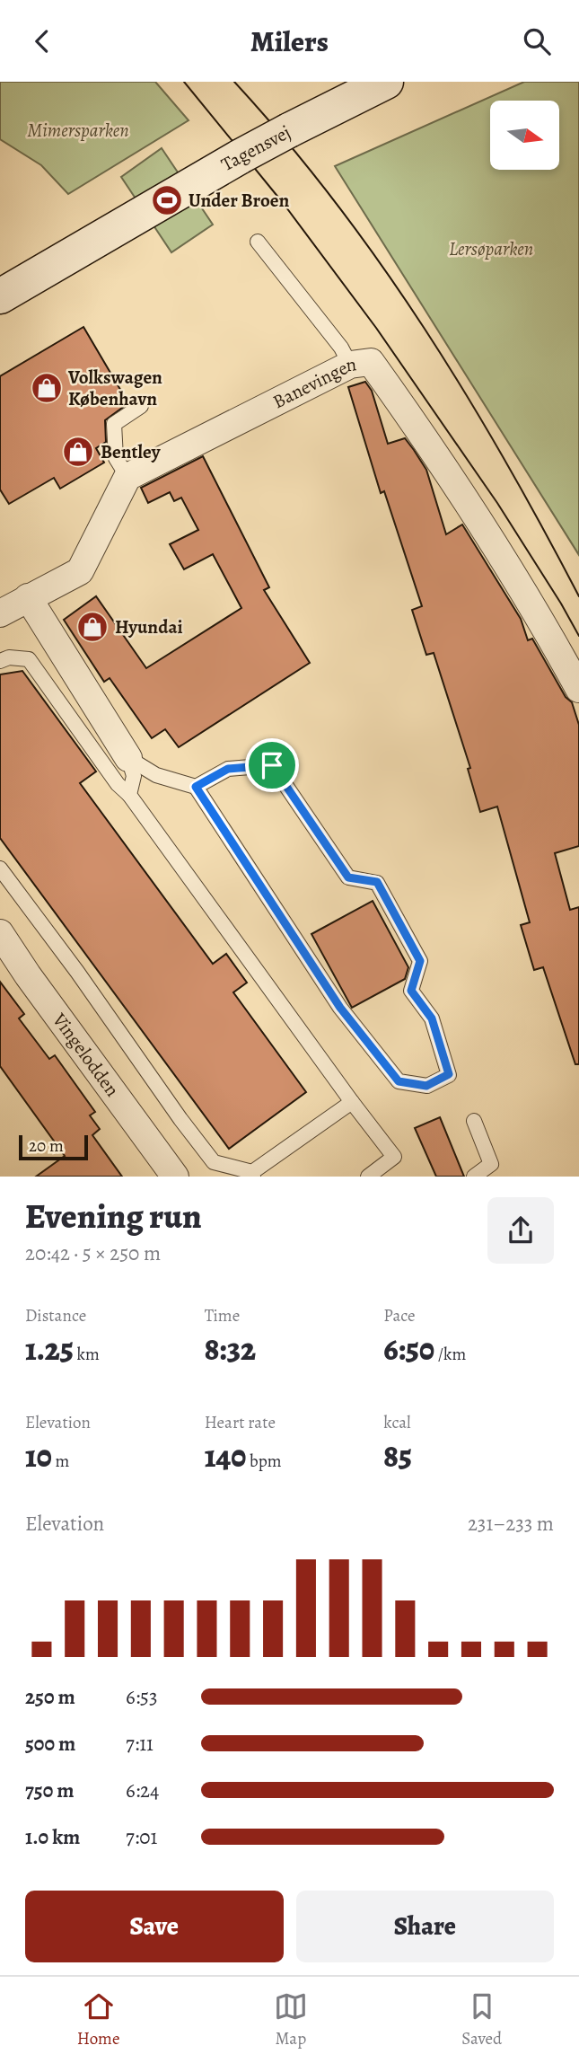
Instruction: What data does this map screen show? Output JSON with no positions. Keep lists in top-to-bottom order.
{
  "streets": {
    "street": ["Tagensvej", "Banevingen", "Vingelodden"]
  },
  "parks": ["Mimersparken", "Lersøparken"],
  "places": {
    "sports": ["Under Broen"],
    "shop": ["Volkswagen København", "Bentley", "Hyundai"]
  },
  "scale_bar": "20 m",
  "north": "right",
  "page": {
    "header": "Milers",
    "scale": "20 m",
    "heading": ["Evening run", "20:42 · 5 × 250 m"],
    "stats": [
      ["Distance", "1.25 km"],
      ["Time", "8:32"],
      ["Pace", "6:50 /km"],
      ["Elevation", "10 m"],
      ["Heart rate", "140 bpm"],
      ["kcal", "85"]
    ],
    "chart": ["Elevation", "231–233 m"],
    "list": [
      {
        "name": "250 m",
        "note": "6:53"
      },
      {
        "name": "500 m",
        "note": "7:11"
      },
      {
        "name": "750 m",
        "note": "6:24"
      },
      {
        "name": "1.0 km",
        "note": "7:01"
      }
    ],
    "buttons": ["Save", "Share"],
    "tabs": ["Home", "Map", "Saved"]
  }
}
